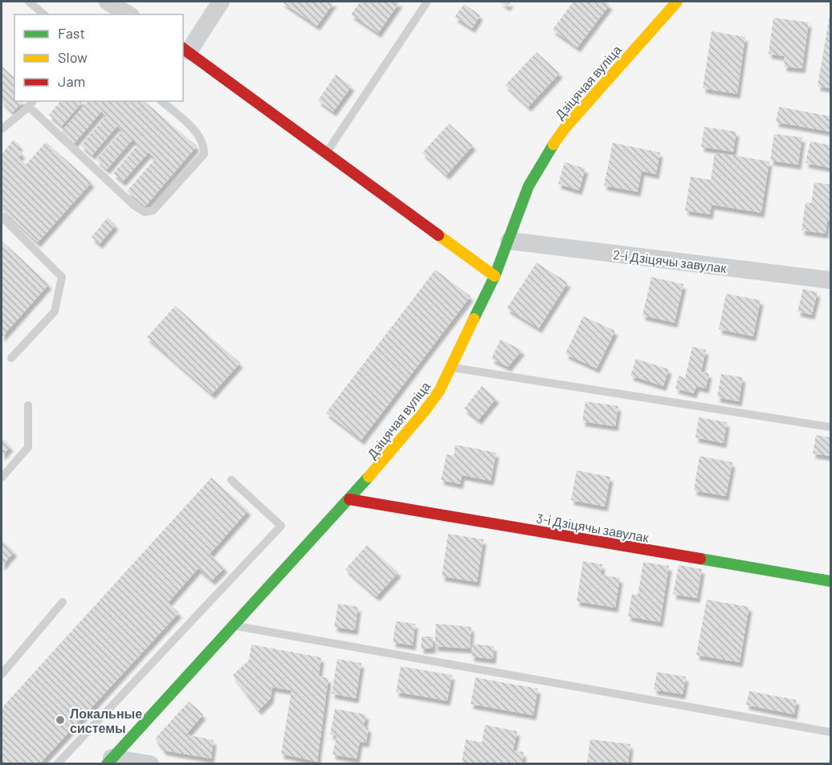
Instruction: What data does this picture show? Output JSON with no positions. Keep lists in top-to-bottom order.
{
  "streets": {
    "street": ["Дзіцячая вуліца", "2-і Дзіцячы завулак", "3-і Дзіцячы завулак"]
  },
  "crossings": [
    ["Дзіцячая вуліца", "2-і Дзіцячы завулак"],
    ["Дзіцячая вуліца", "3-і Дзіцячы завулак"]
  ],
  "places": ["Локальные системы"],
  "legend": ["Fast", "Slow", "Jam"]
}
